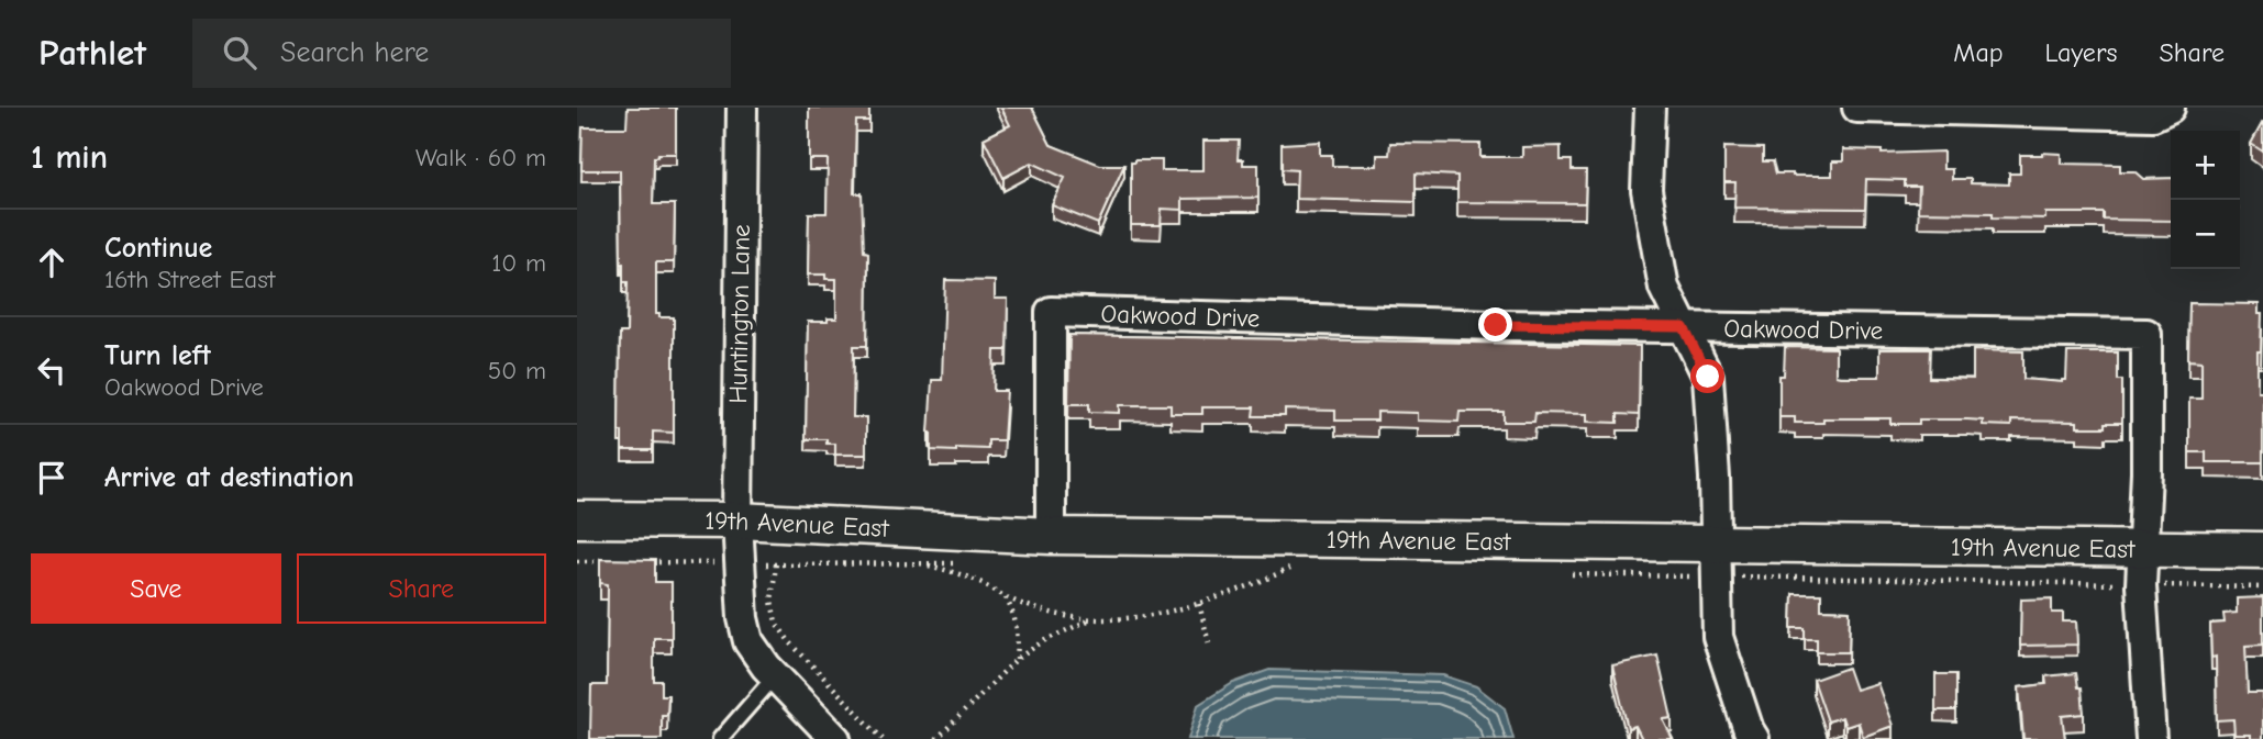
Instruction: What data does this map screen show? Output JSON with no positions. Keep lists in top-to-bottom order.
{
  "streets": {
    "street": ["Huntington Lane", "Oakwood Drive", "19th Avenue East"]
  },
  "crossings": [
    ["Huntington Lane", "19th Avenue East"],
    ["Oakwood Drive", "19th Avenue East"]
  ],
  "page": {
    "header": "Pathlet",
    "search": "Search here",
    "nav": ["Map", "Layers", "Share"],
    "heading": ["1 min", "Walk · 60 m"],
    "map_buttons": ["+", "−"],
    "list": [
      ["Continue", "16th Street East", "10 m"],
      ["Turn left", "Oakwood Drive", "50 m"],
      "Arrive at destination"
    ],
    "buttons": ["Save", "Share"]
  }
}
